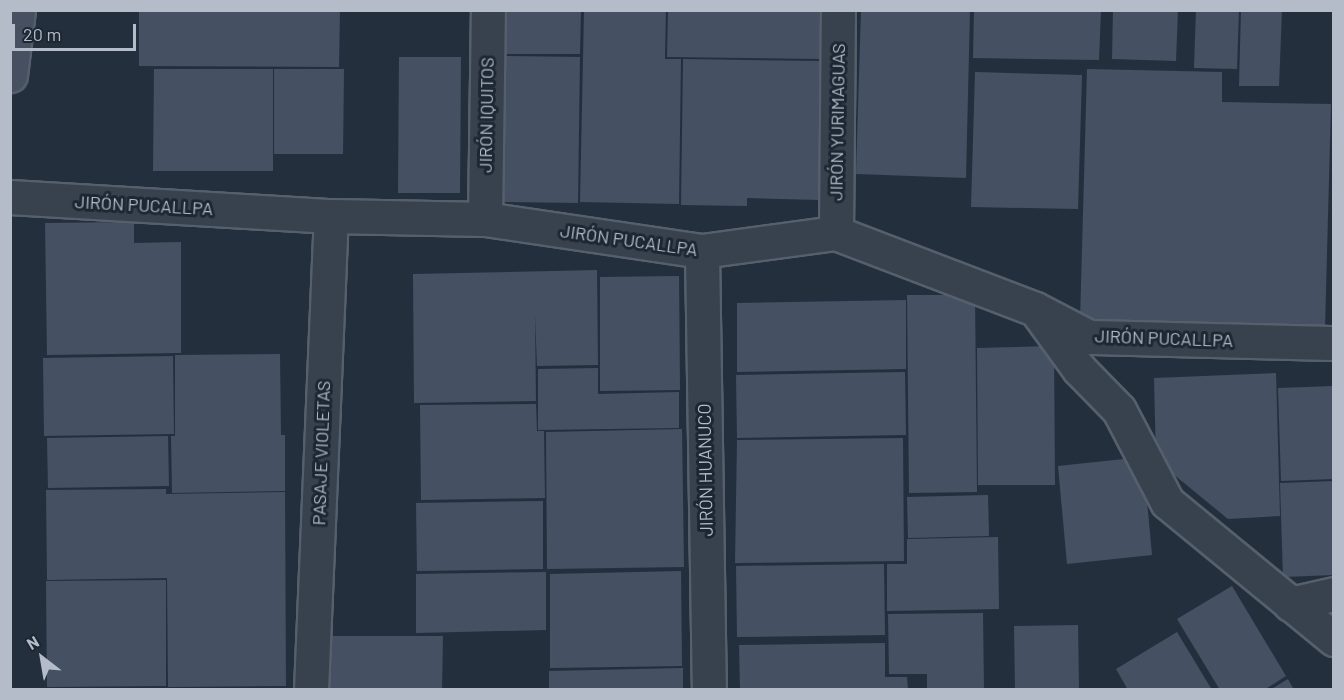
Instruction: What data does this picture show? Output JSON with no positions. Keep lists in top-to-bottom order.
{
  "streets": {
    "street": [
      "JIRÓN IQUITOS",
      "JIRÓN YURIMAGUAS",
      "JIRÓN PUCALLPA",
      "PASAJE VIOLETAS",
      "JIRÓN HUANUCO"
    ]
  },
  "crossings": [
    ["JIRÓN IQUITOS", "JIRÓN PUCALLPA"],
    ["JIRÓN YURIMAGUAS", "JIRÓN PUCALLPA"],
    ["JIRÓN PUCALLPA", "PASAJE VIOLETAS"],
    ["JIRÓN PUCALLPA", "JIRÓN HUANUCO"]
  ],
  "scale_bar": "20 m",
  "north": "top left"
}
